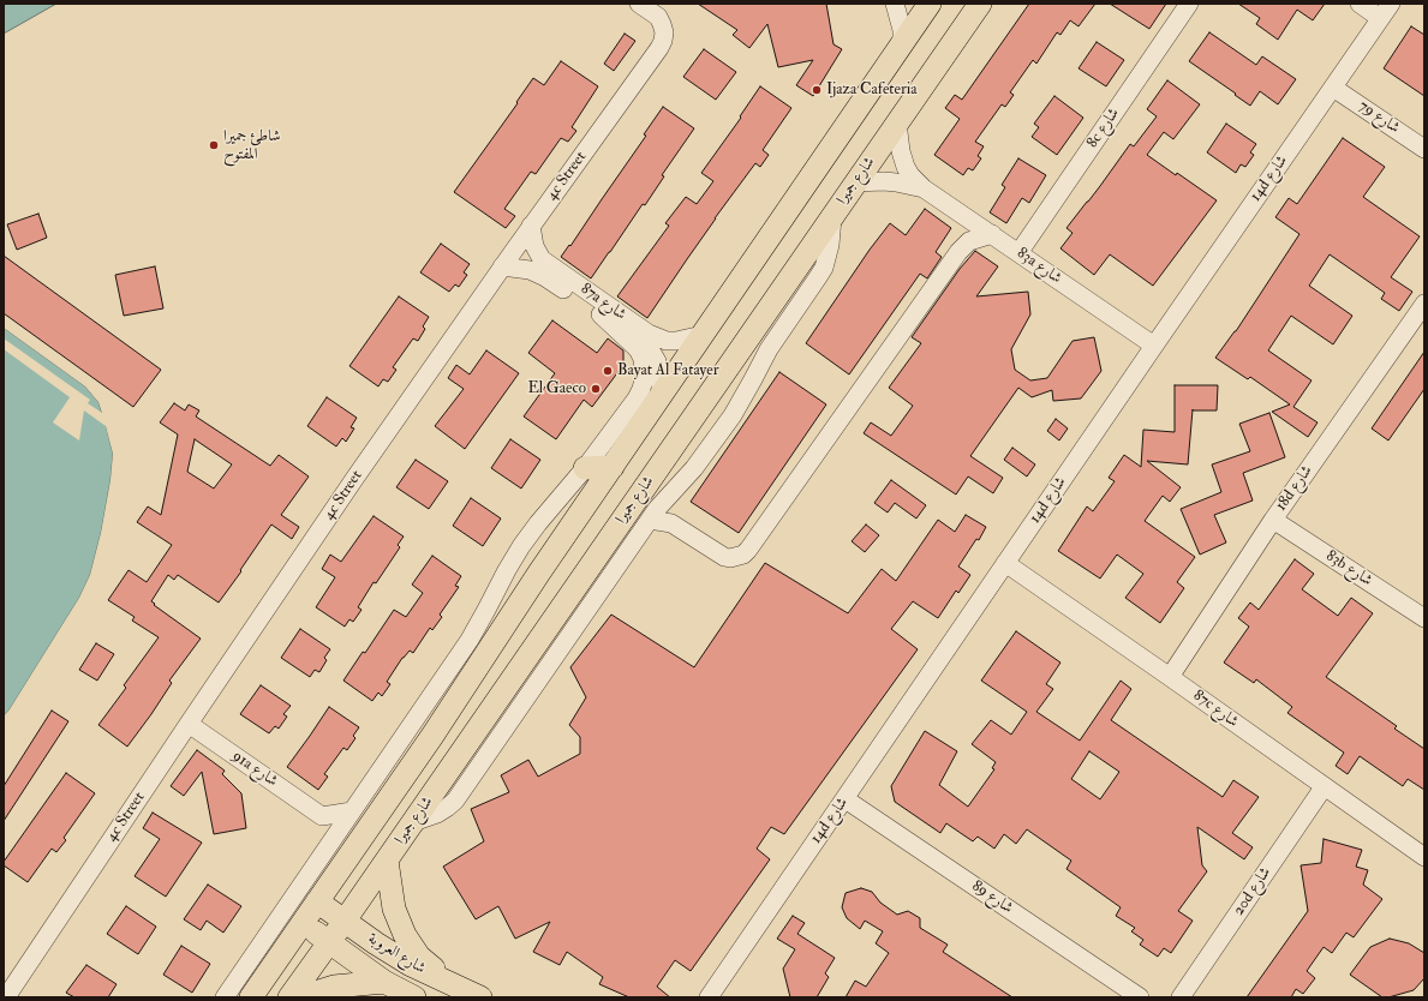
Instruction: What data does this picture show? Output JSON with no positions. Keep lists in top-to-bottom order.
{
  "streets": {
    "main road": ["شارع جميرا", "شارع العروبة"],
    "street": [
      "شارع 79",
      "8c شارع",
      "4c Street",
      "14d شارع",
      "83a شارع",
      "87a شارع",
      "18d شارع",
      "83b شارع",
      "87c شارع",
      "91a شارع",
      "20d شارع",
      "شارع 89"
    ]
  },
  "crossings": [
    ["شارع 79", "14d شارع"],
    ["8c شارع", "83a شارع"],
    ["4c Street", "87a شارع"],
    ["4c Street", "91a شارع"],
    ["14d شارع", "83a شارع"],
    ["14d شارع", "87c شارع"],
    ["14d شارع", "شارع 89"],
    ["شارع جميرا", "83a شارع"],
    ["شارع جميرا", "شارع العروبة"],
    ["18d شارع", "83b شارع"],
    ["18d شارع", "87c شارع"],
    ["87c شارع", "20d شارع"]
  ],
  "places": [
    "Ijaza Cafeteria",
    "شاطئ جميرا المفتوح",
    "Bayat Al Fatayer",
    "El Gaeco"
  ]
}
